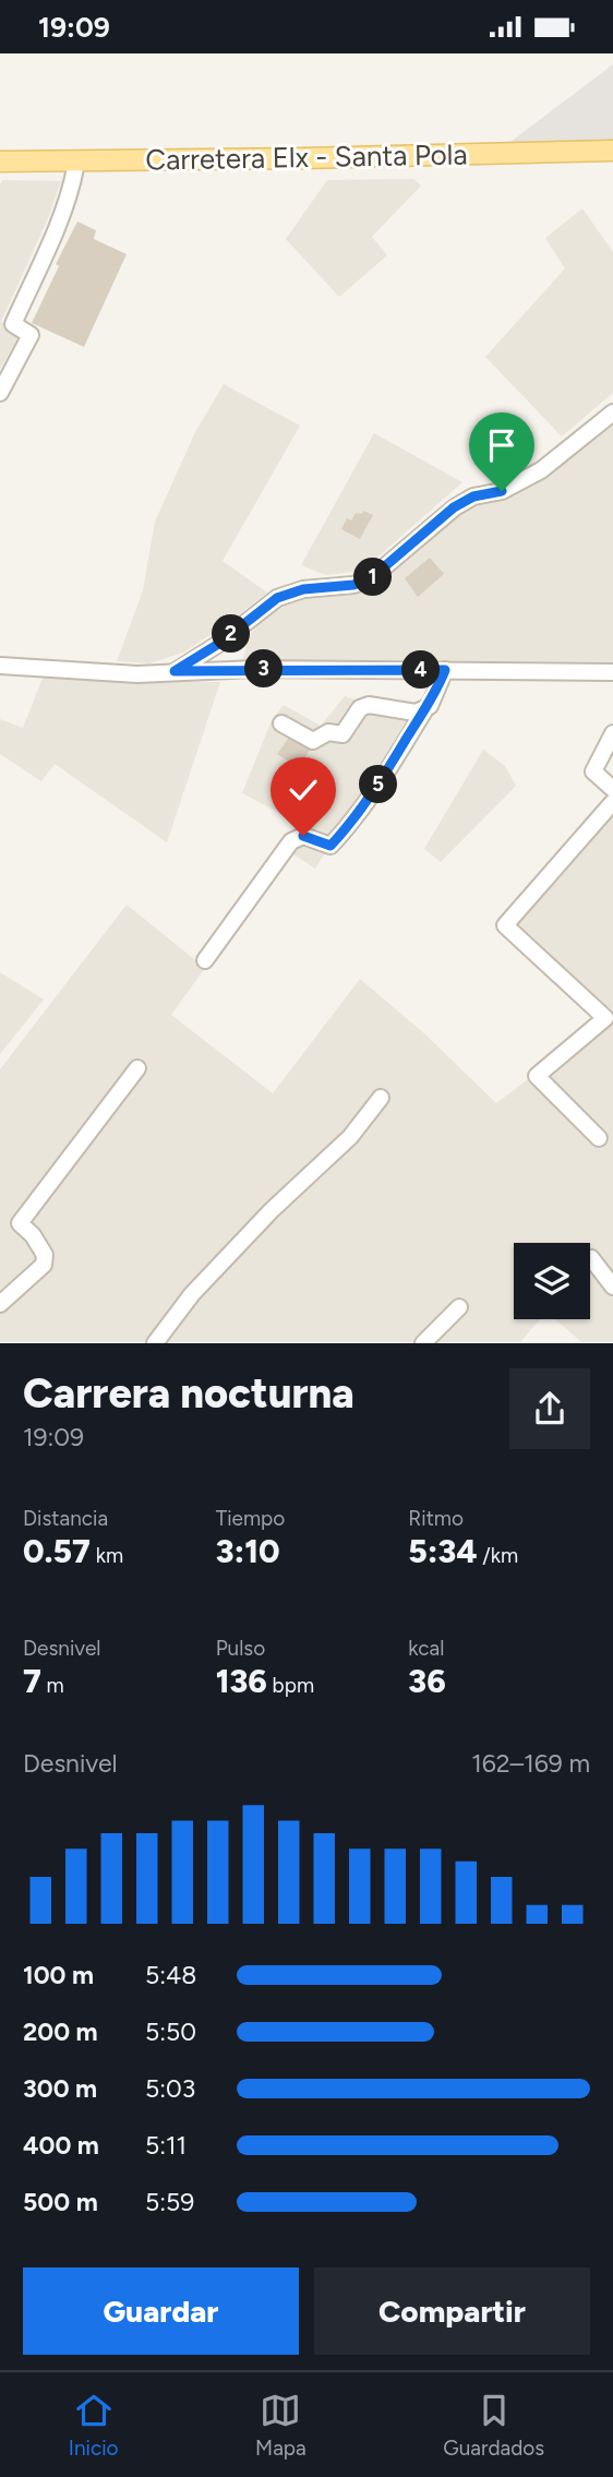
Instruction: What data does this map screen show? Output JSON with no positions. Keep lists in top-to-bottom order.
{
  "streets": {
    "main road": ["Carretera Elx - Santa Pola"]
  },
  "page": {
    "status": "19:09",
    "pins": [
      "1",
      "2",
      "3",
      "4",
      "5"
    ],
    "heading": ["Carrera nocturna", "19:09"],
    "stats": [
      ["Distancia", "0.57 km"],
      ["Tiempo", "3:10"],
      ["Ritmo", "5:34 /km"],
      ["Desnivel", "7 m"],
      ["Pulso", "136 bpm"],
      ["kcal", "36"]
    ],
    "chart": ["Desnivel", "162–169 m"],
    "list": [
      {
        "name": "100 m",
        "note": "5:48"
      },
      {
        "name": "200 m",
        "note": "5:50"
      },
      {
        "name": "300 m",
        "note": "5:03"
      },
      {
        "name": "400 m",
        "note": "5:11"
      },
      {
        "name": "500 m",
        "note": "5:59"
      }
    ],
    "buttons": ["Guardar", "Compartir"],
    "tabs": ["Inicio", "Mapa", "Guardados"]
  }
}
